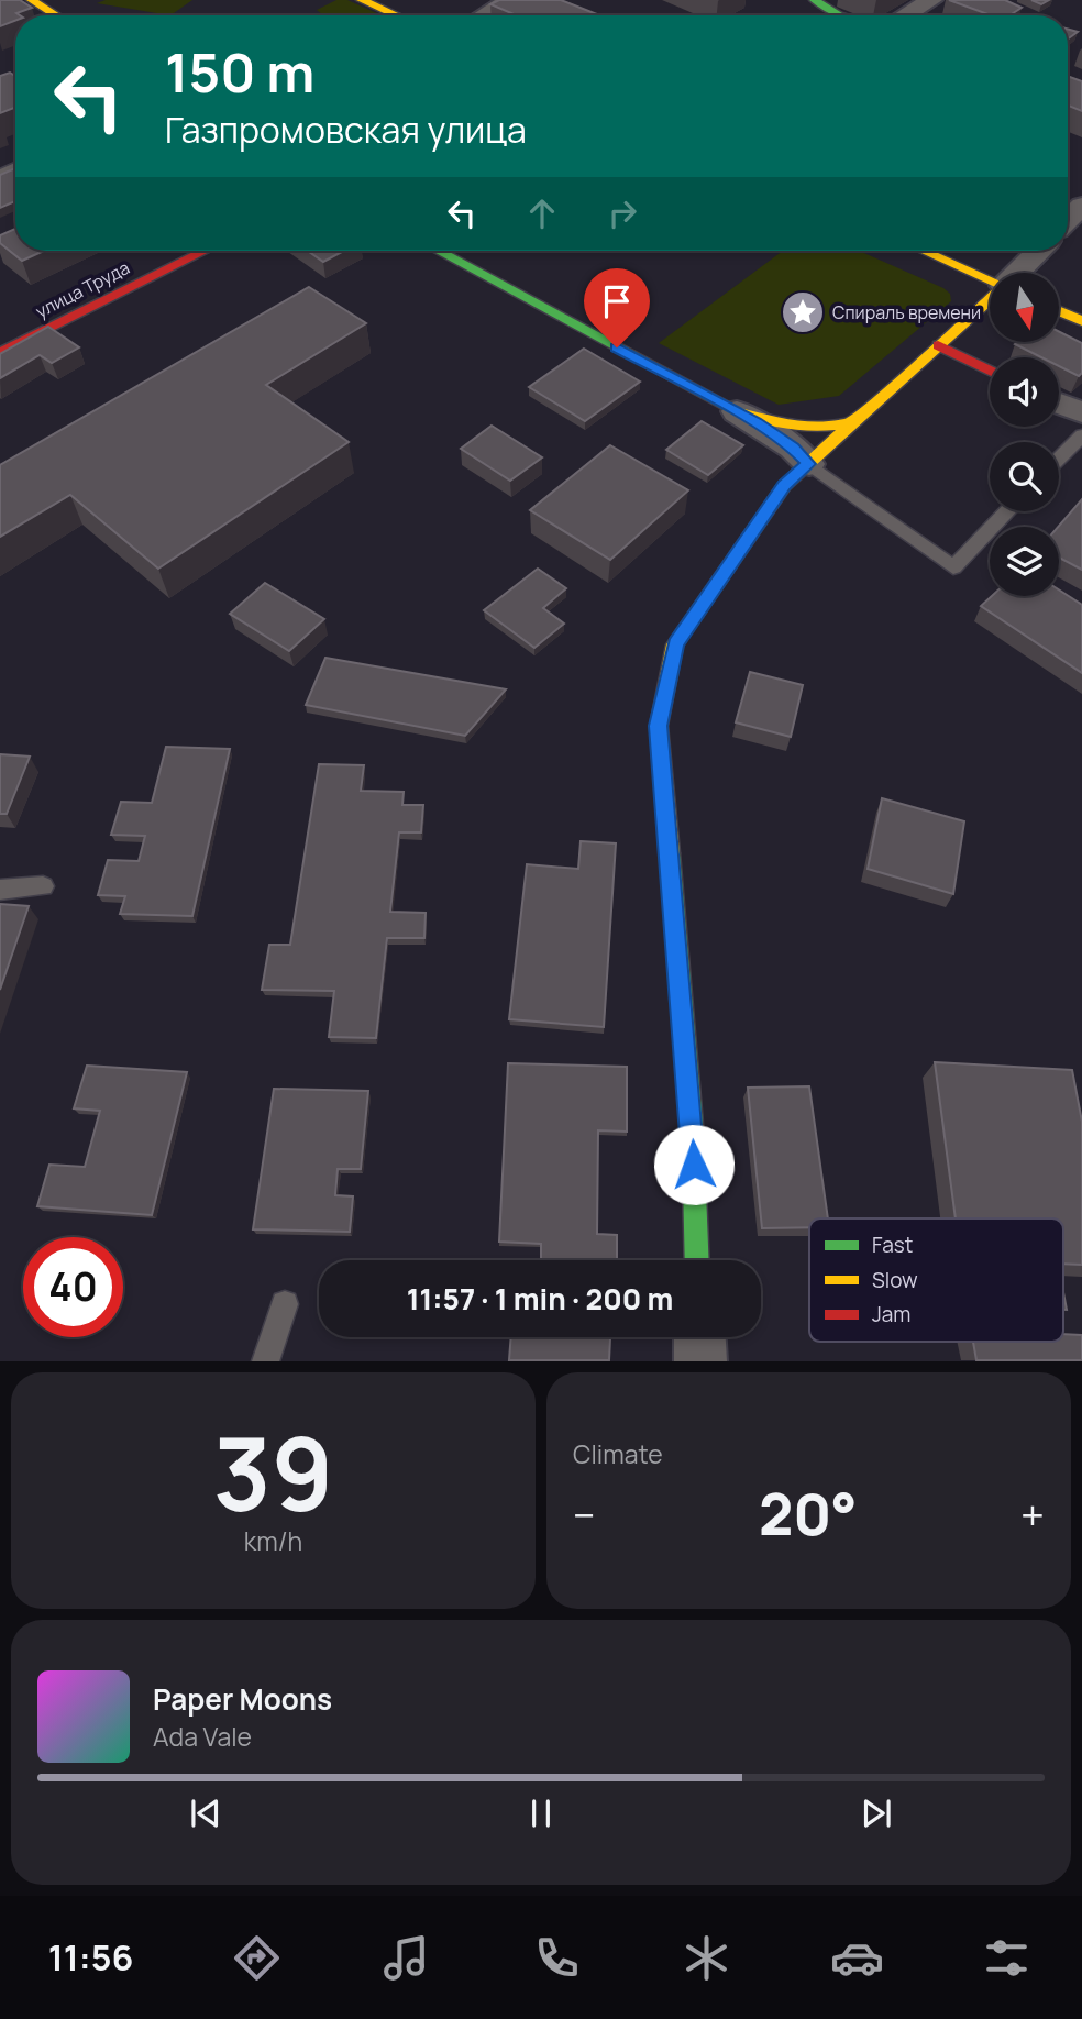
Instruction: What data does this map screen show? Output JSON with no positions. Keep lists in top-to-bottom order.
{
  "streets": {
    "street": ["улица Труда"]
  },
  "places": {
    "place": ["Спираль времени"]
  },
  "legend": ["Fast", "Slow", "Jam"],
  "north": "bottom",
  "page": {
    "turn": ["150 m", "Газпромовская улица"],
    "limit": "40",
    "trip": "11:57 · 1 min · 200 m",
    "tile": [
      ["39", "km/h"],
      "Climate"
    ],
    "heat": ["−", "20°", "+"],
    "song": ["Paper Moons", "Ada Vale"],
    "tabs": "11:56"
  }
}
